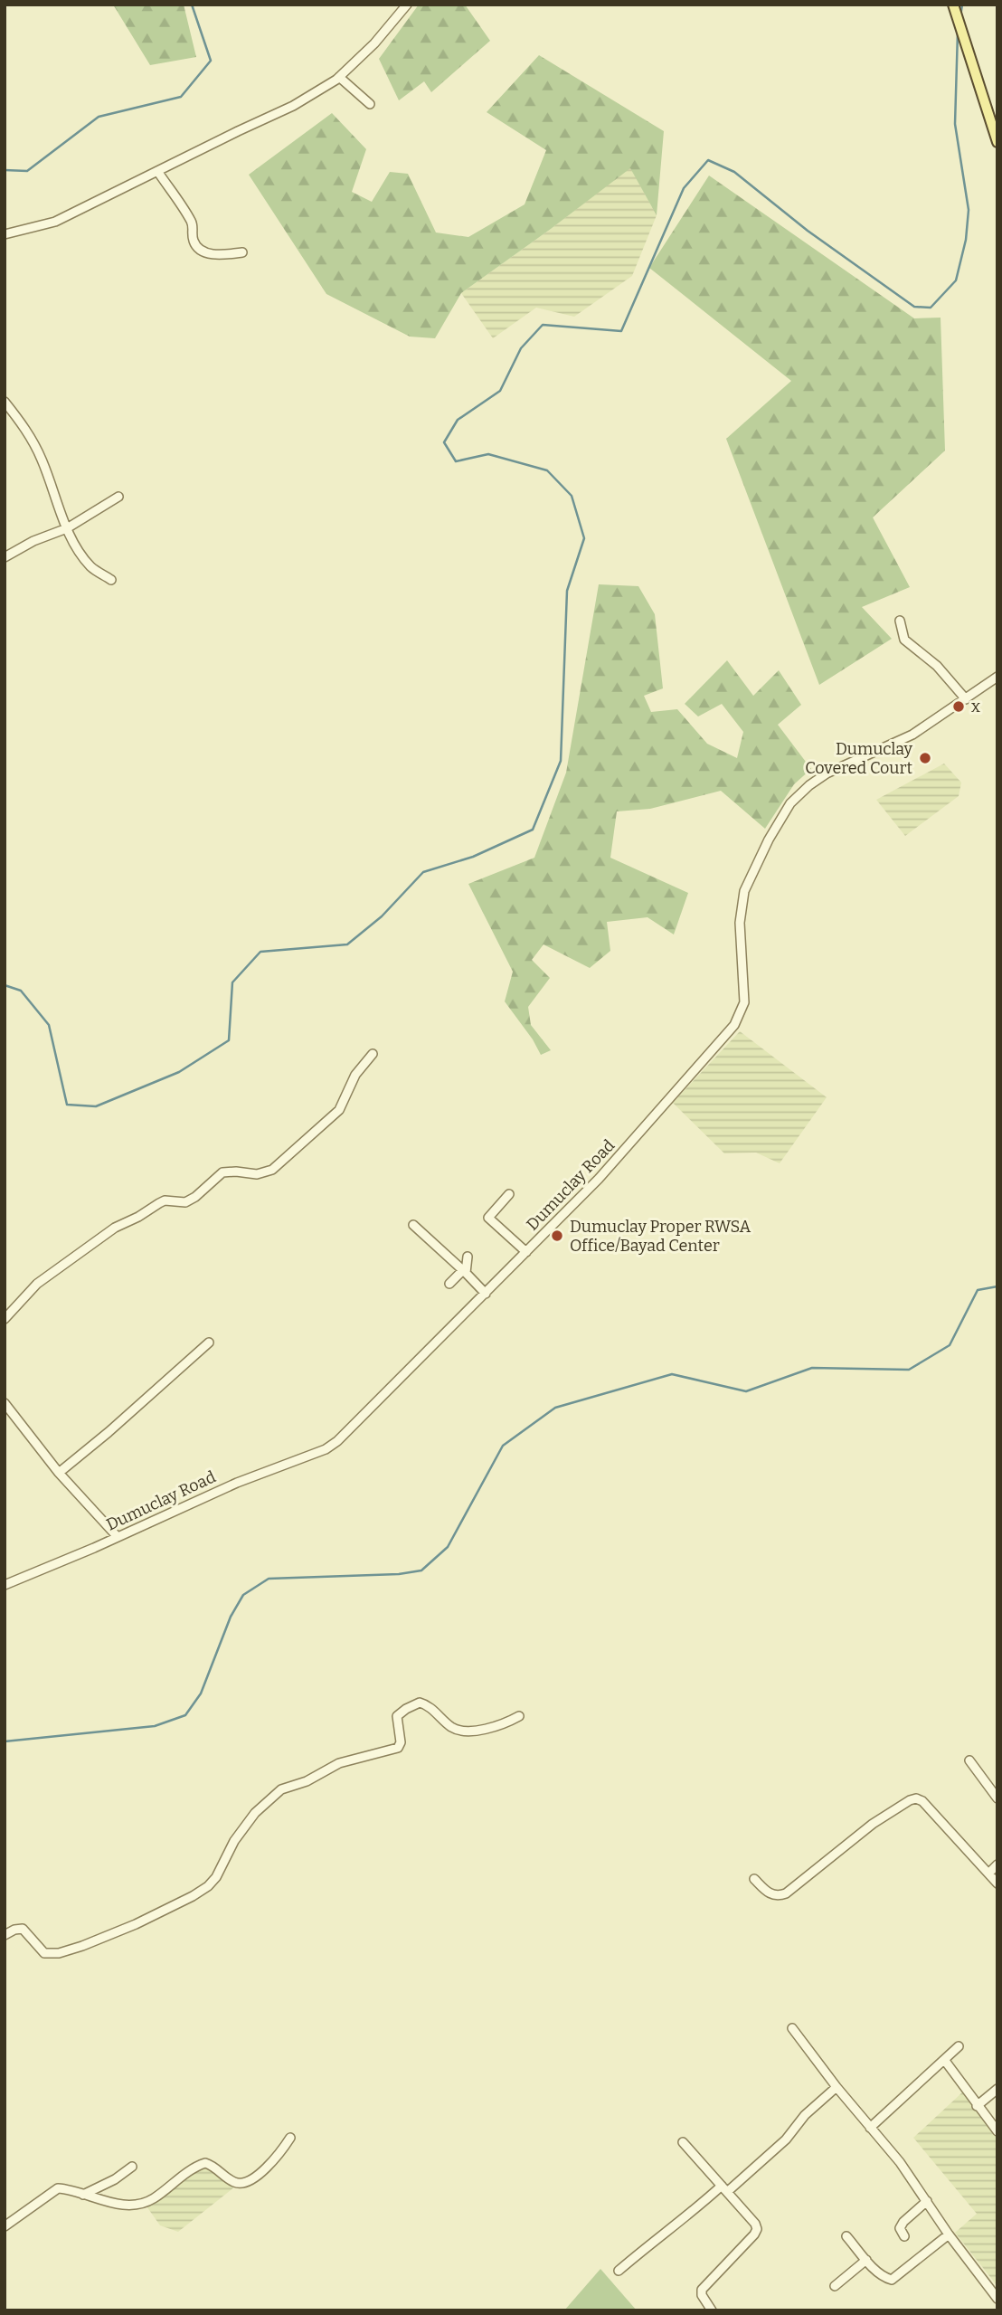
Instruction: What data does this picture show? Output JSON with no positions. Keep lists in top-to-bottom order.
{
  "streets": {
    "street": ["Dumuclay Road"]
  },
  "places": ["x", "Dumuclay Covered Court", "Dumuclay Proper RWSA Office/Bayad Center"]
}
